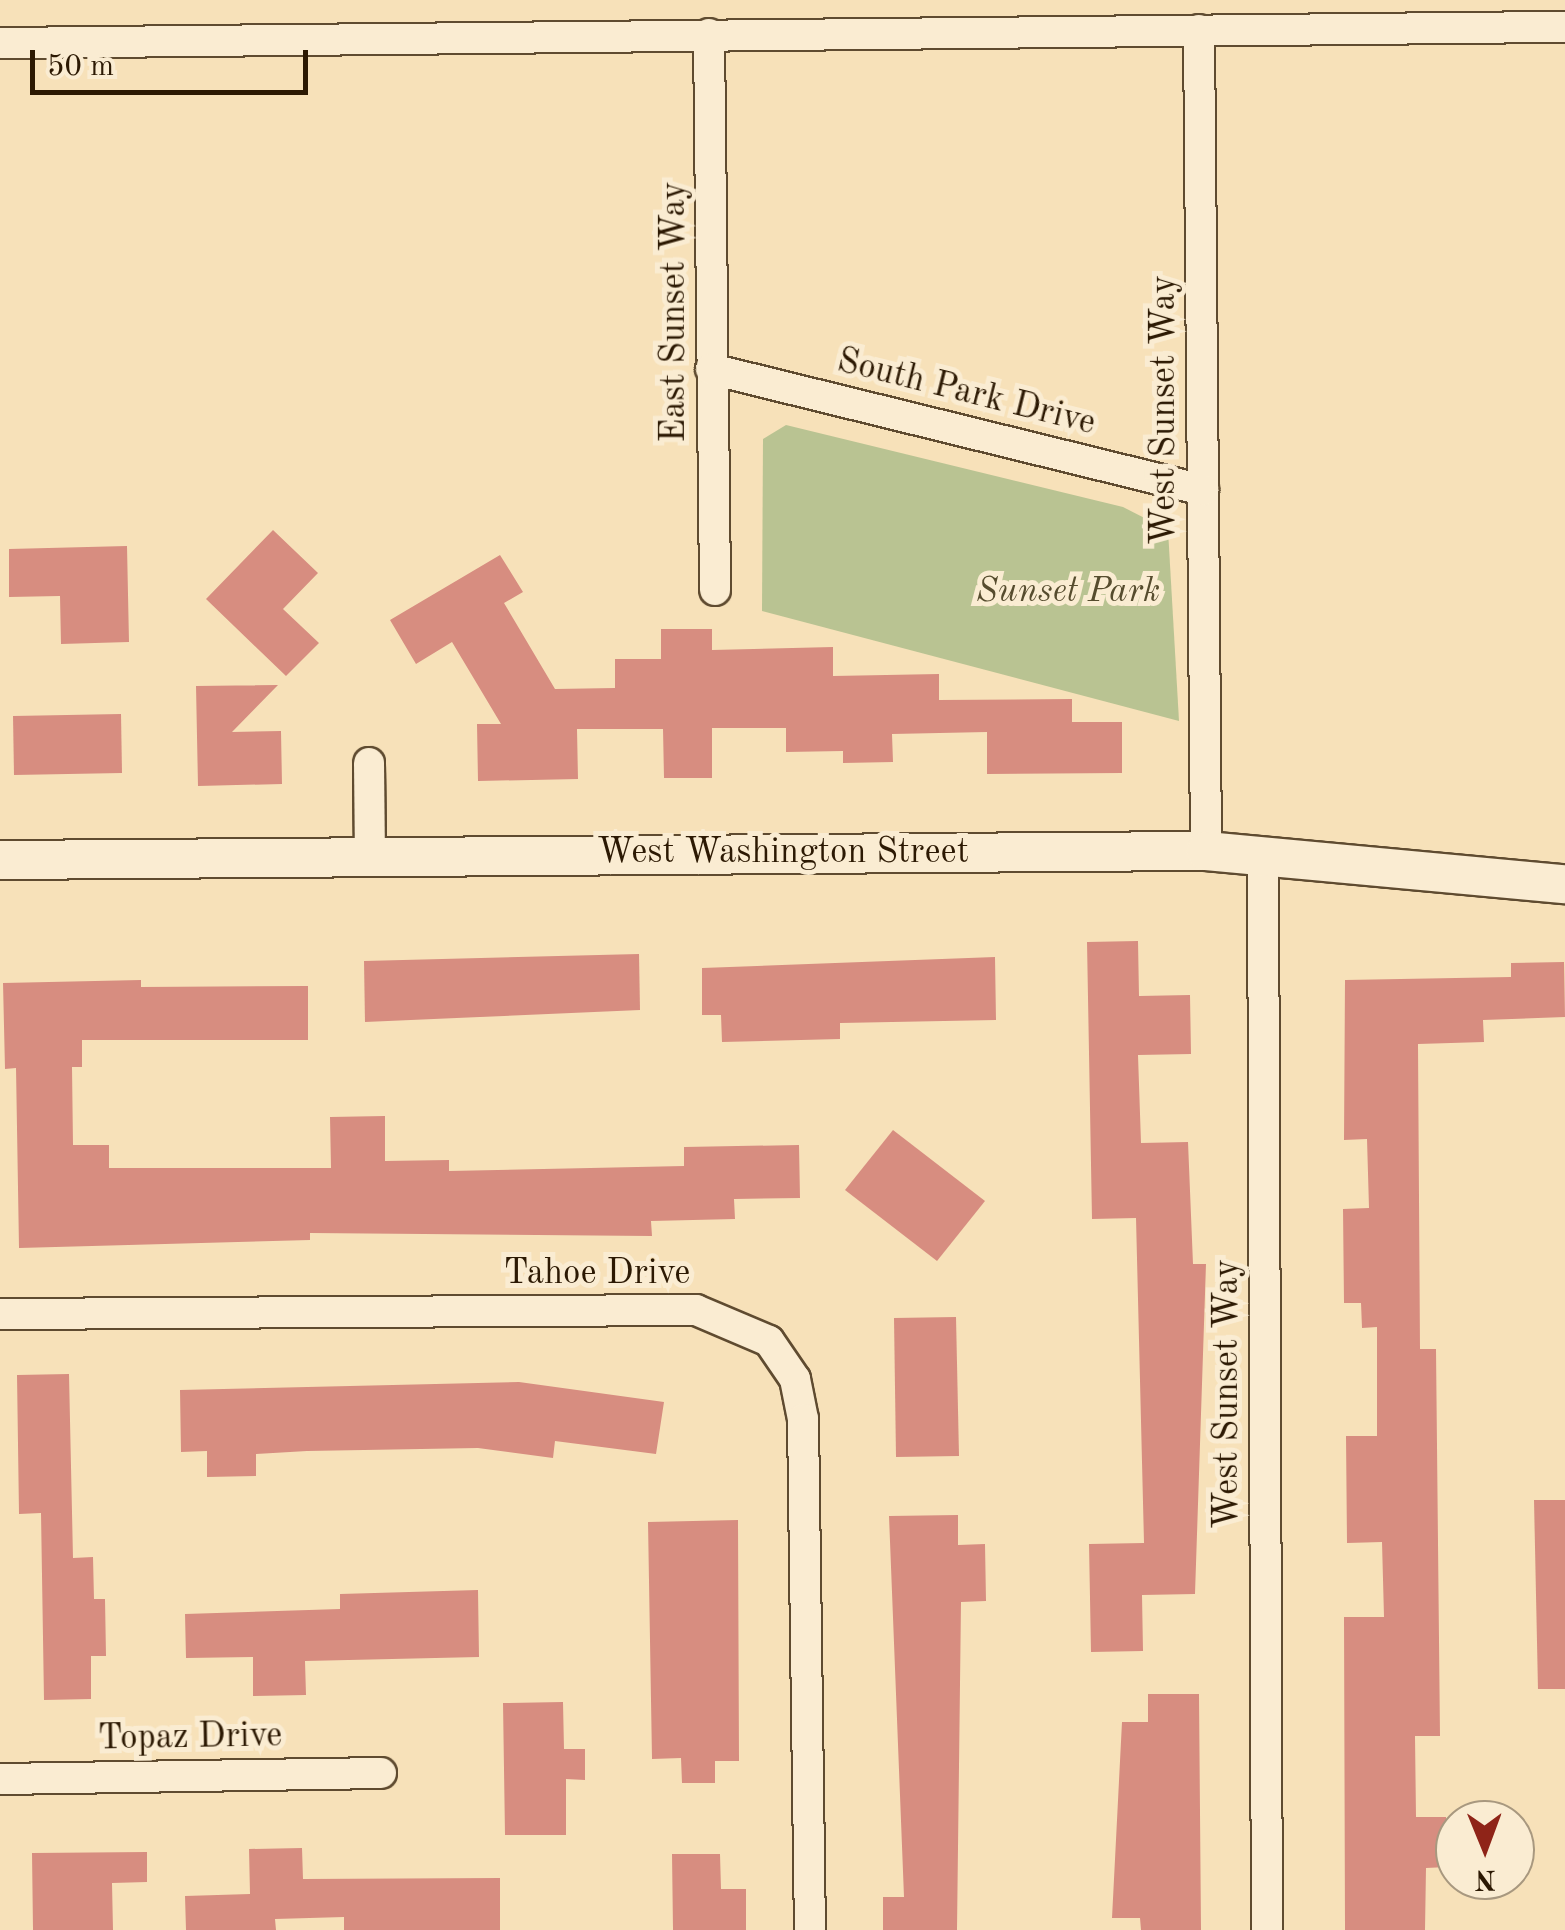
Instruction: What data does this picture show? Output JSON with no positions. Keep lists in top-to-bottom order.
{
  "streets": {
    "street": [
      "East Sunset Way",
      "South Park Drive",
      "West Sunset Way",
      "West Washington Street",
      "Tahoe Drive",
      "Topaz Drive"
    ]
  },
  "crossings": [
    ["East Sunset Way", "South Park Drive"],
    ["South Park Drive", "West Sunset Way"],
    ["West Sunset Way", "West Washington Street"]
  ],
  "parks": ["Sunset Park"],
  "scale_bar": "50 m",
  "north": "bottom"
}
